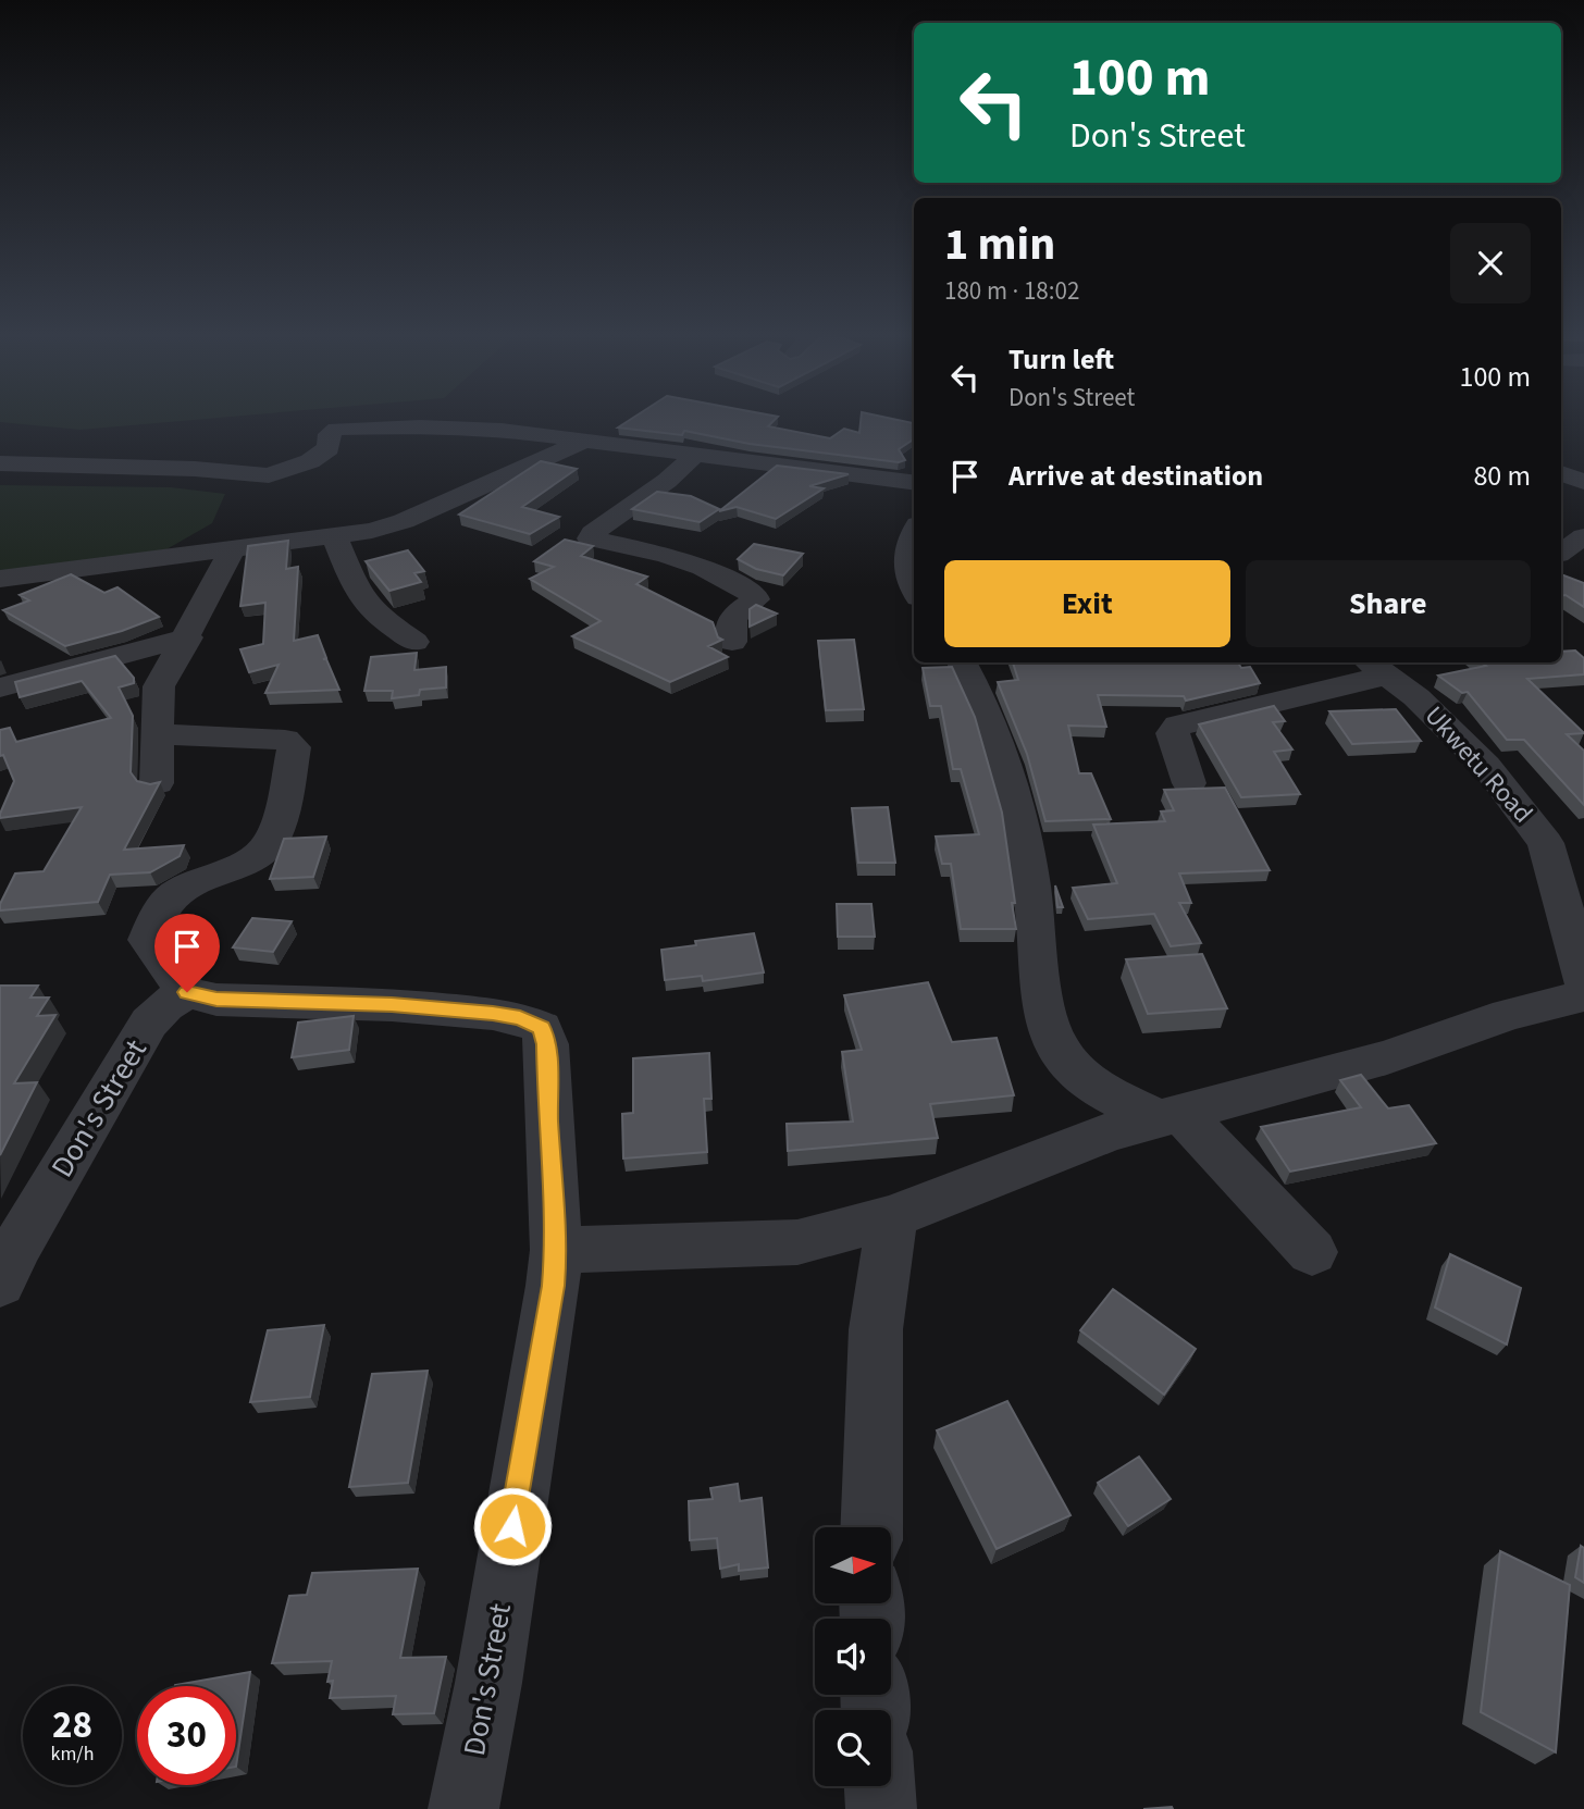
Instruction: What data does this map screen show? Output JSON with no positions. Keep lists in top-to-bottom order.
{
  "streets": {
    "street": ["Ukwetu Road", "Don's Street"]
  },
  "north": "right",
  "page": {
    "turn": ["100 m", "Don's Street"],
    "heading": ["1 min", "180 m · 18:02"],
    "list": [
      {
        "name": "Turn left",
        "note": "Don's Street",
        "value": "100 m"
      },
      {
        "name": "Arrive at destination",
        "value": "80 m"
      }
    ],
    "buttons": ["Exit", "Share"],
    "speed": "28 km/h",
    "limit": "30"
  }
}
